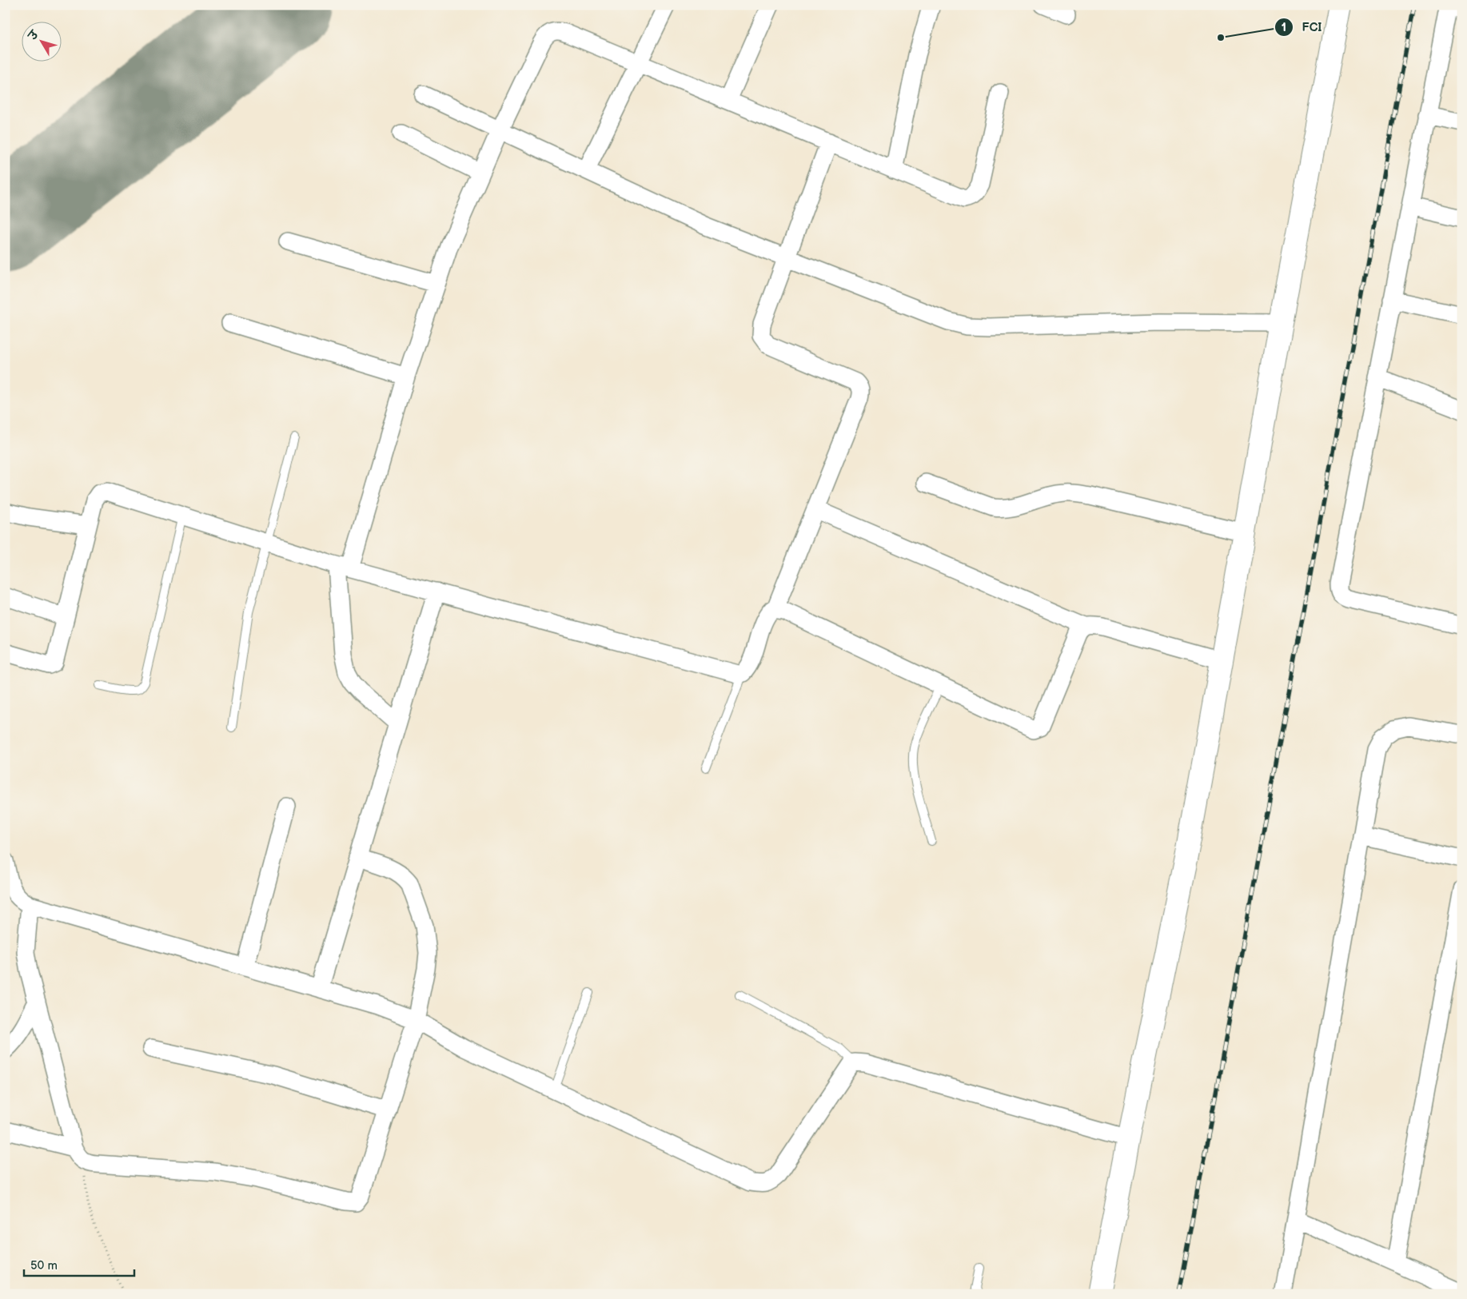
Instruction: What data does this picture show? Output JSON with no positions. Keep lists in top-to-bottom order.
{
  "places": ["FCI"],
  "scale_bar": "50 m",
  "north": "top left"
}
